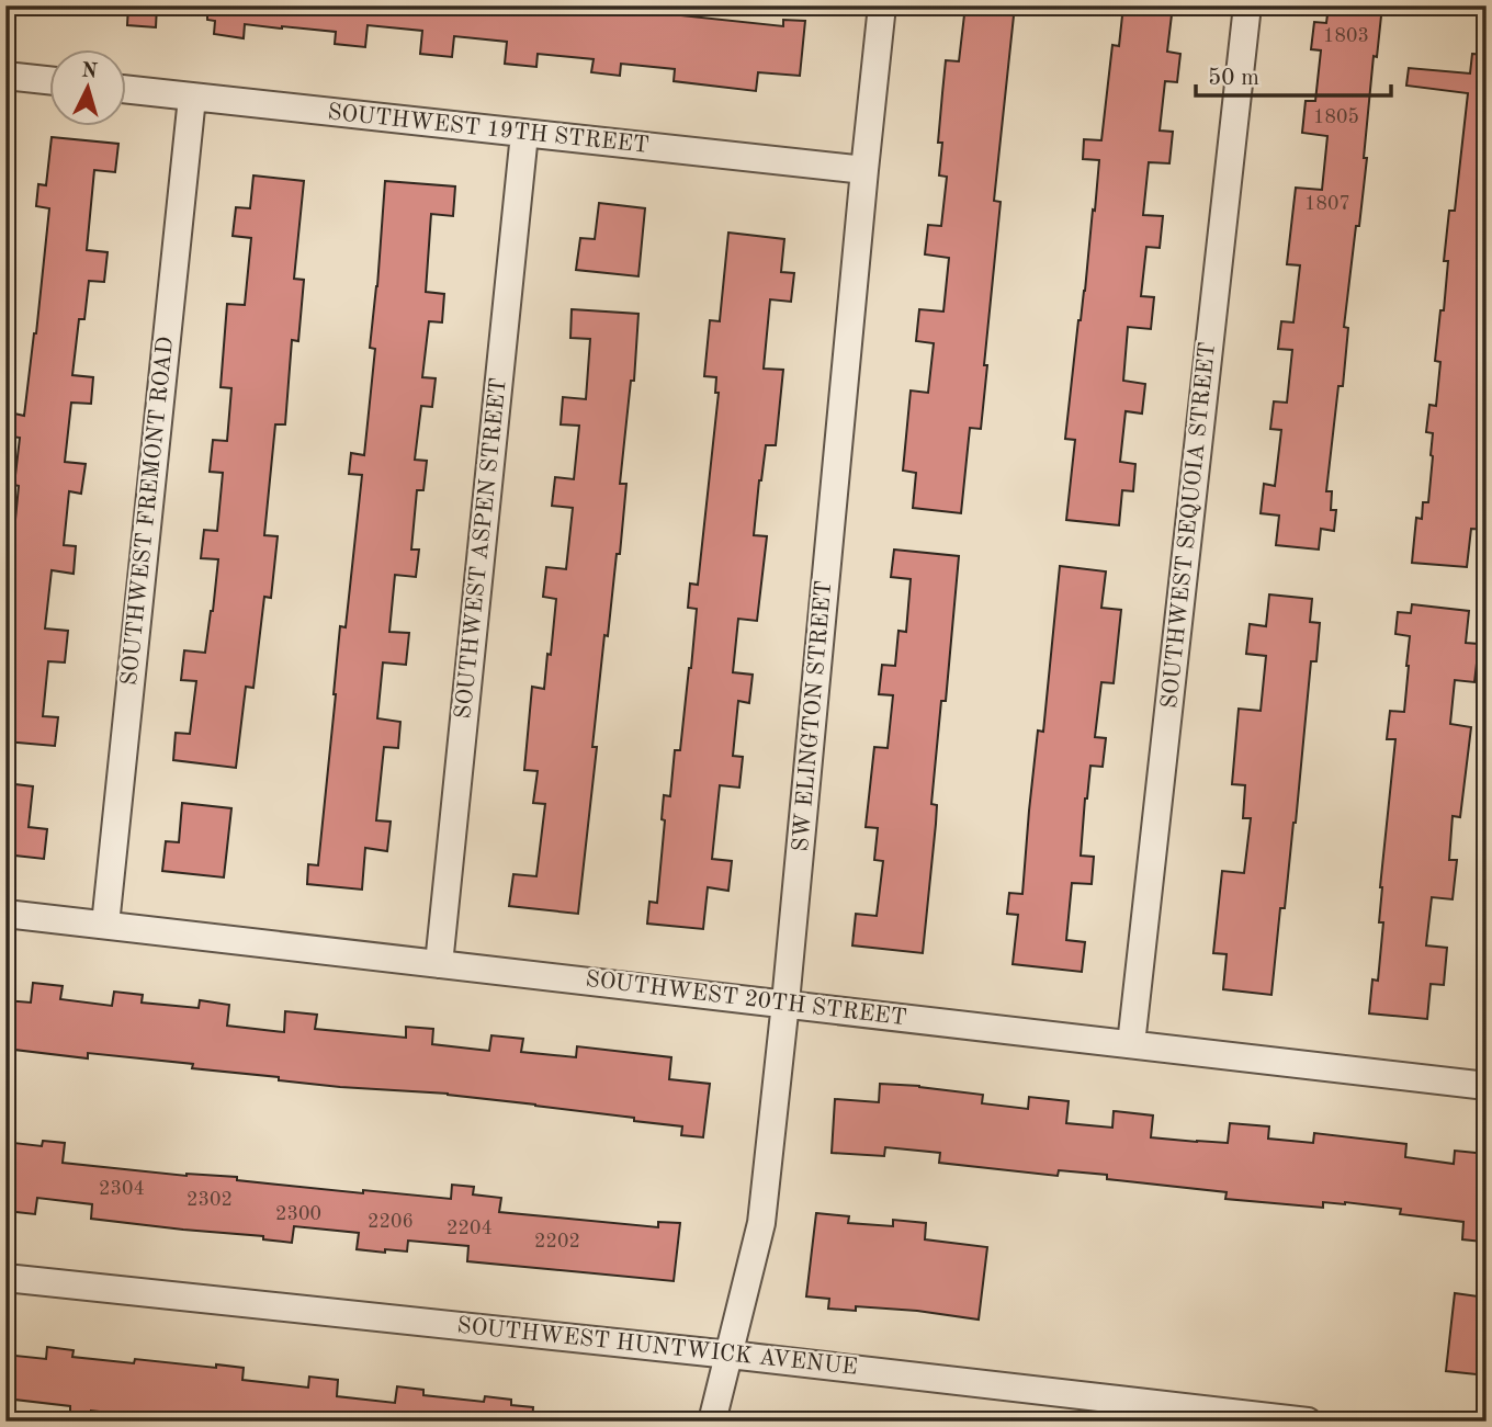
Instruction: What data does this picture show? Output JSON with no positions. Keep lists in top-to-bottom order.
{
  "streets": {
    "street": [
      "SOUTHWEST 19TH STREET",
      "SOUTHWEST FREMONT ROAD",
      "SOUTHWEST SEQUOIA STREET",
      "SOUTHWEST ASPEN STREET",
      "SW ELINGTON STREET",
      "SOUTHWEST 20TH STREET",
      "SOUTHWEST HUNTWICK AVENUE"
    ]
  },
  "crossings": [
    ["SOUTHWEST 19TH STREET", "SOUTHWEST FREMONT ROAD"],
    ["SOUTHWEST 19TH STREET", "SOUTHWEST ASPEN STREET"],
    ["SOUTHWEST 19TH STREET", "SW ELINGTON STREET"],
    ["SOUTHWEST FREMONT ROAD", "SOUTHWEST 20TH STREET"],
    ["SOUTHWEST SEQUOIA STREET", "SOUTHWEST 20TH STREET"],
    ["SOUTHWEST ASPEN STREET", "SOUTHWEST 20TH STREET"],
    ["SW ELINGTON STREET", "SOUTHWEST 20TH STREET"],
    ["SW ELINGTON STREET", "SOUTHWEST HUNTWICK AVENUE"]
  ],
  "house_numbers": [
    "1803",
    "1805",
    "1807",
    "2304",
    "2302",
    "2300",
    "2206",
    "2204",
    "2202"
  ],
  "scale_bar": "50 m",
  "north": "top"
}
